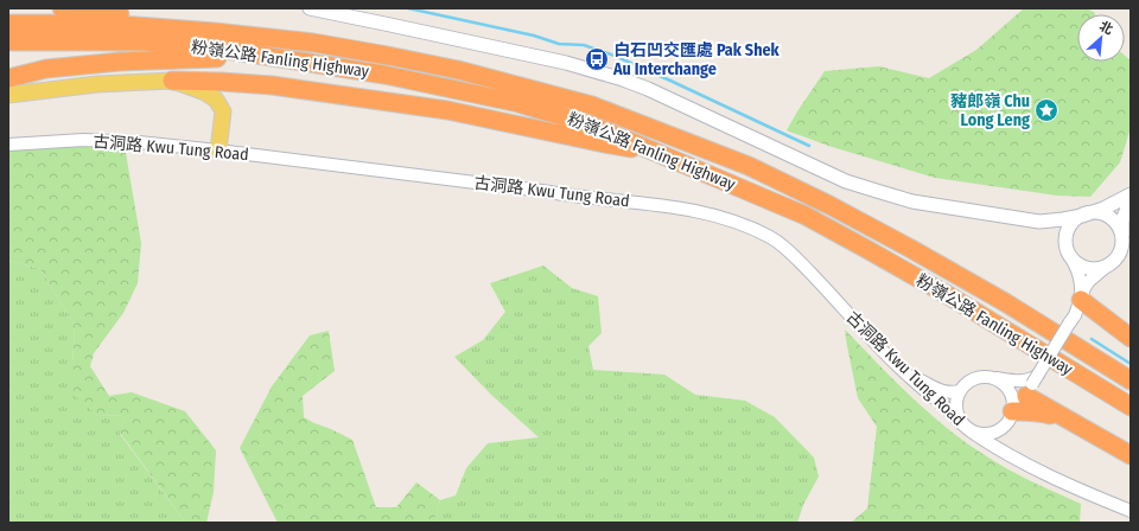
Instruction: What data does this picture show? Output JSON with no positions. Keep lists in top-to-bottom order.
{
  "streets": {
    "highway": ["粉嶺公路 Fanling Highway"],
    "street": ["古洞路 Kwu Tung Road"]
  },
  "places": {
    "bus stop": ["白石凹交匯處 Pak Shek Au Interchange"],
    "place": ["豬郎嶺 Chu Long Leng"]
  },
  "north": "top right"
}
